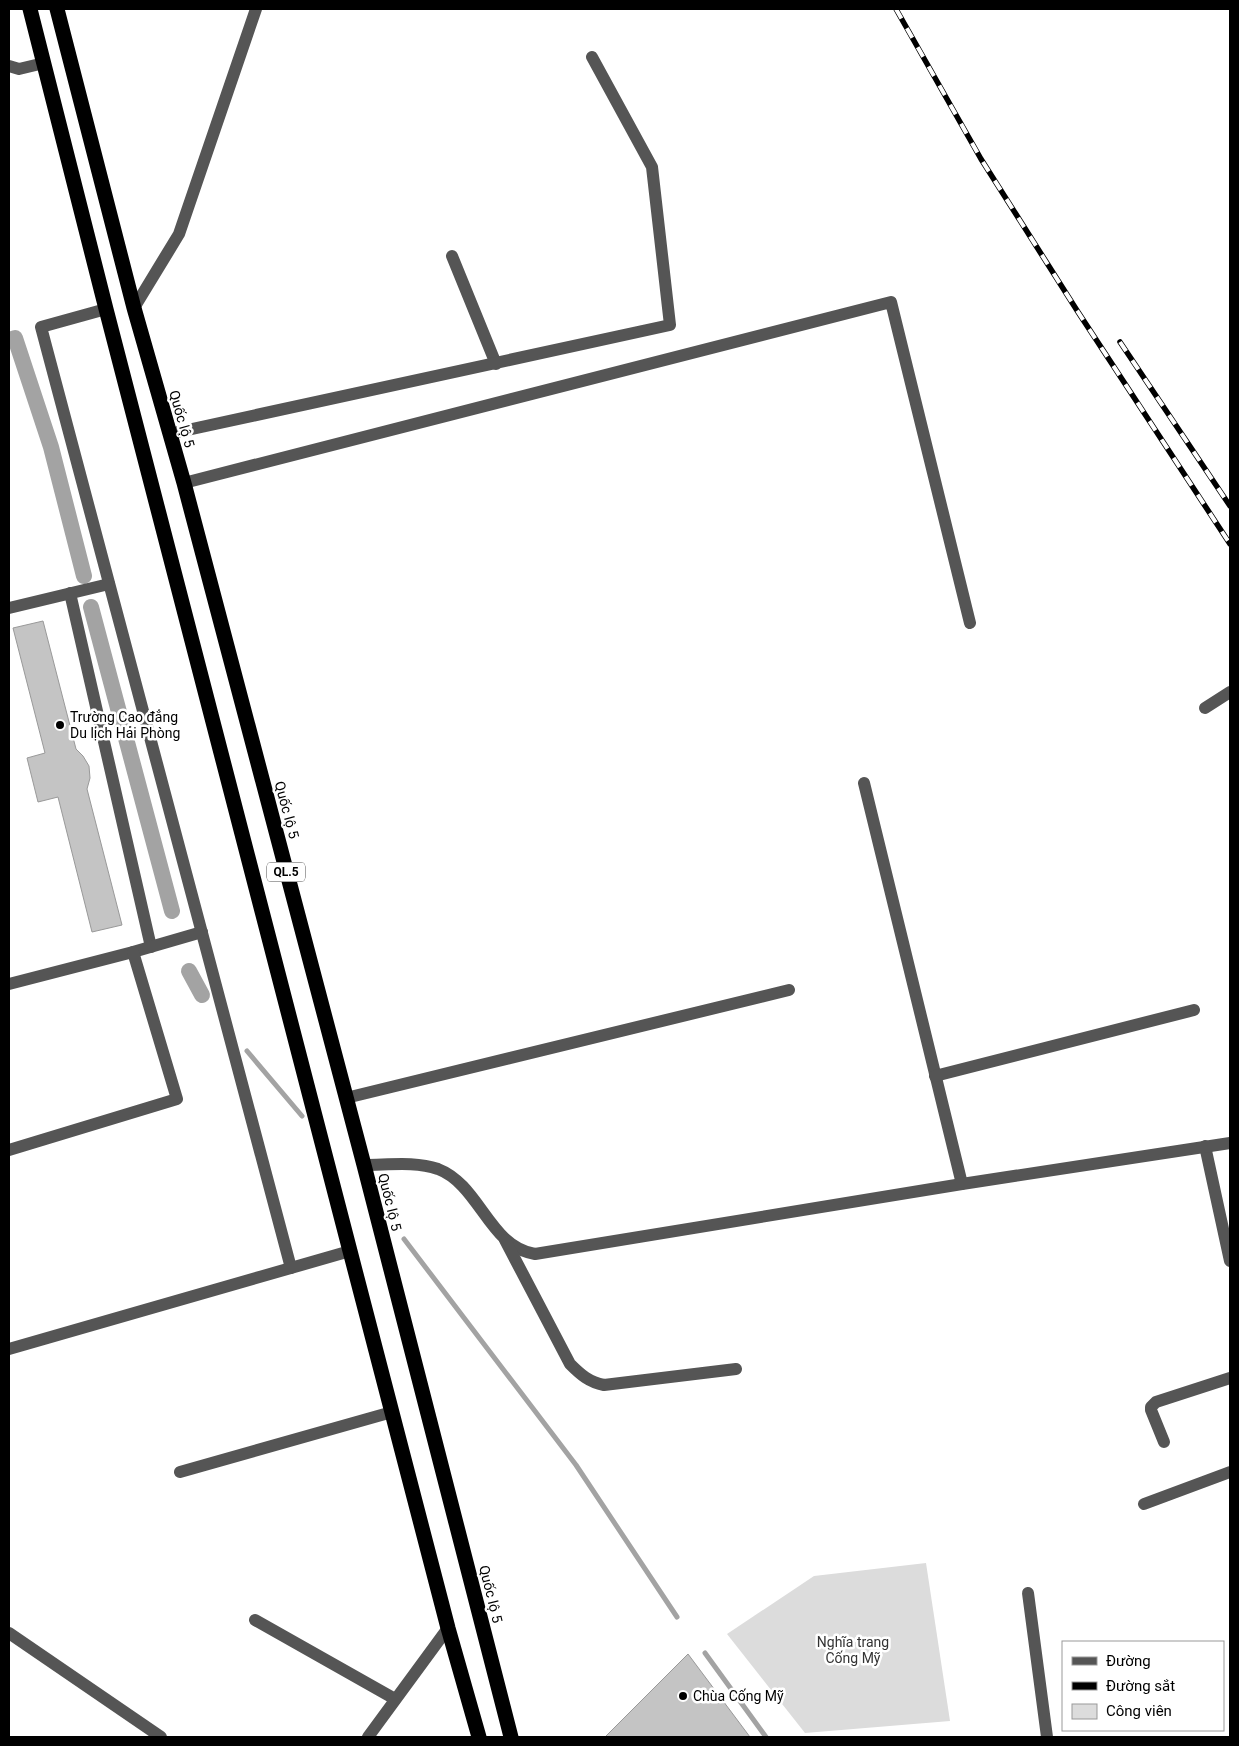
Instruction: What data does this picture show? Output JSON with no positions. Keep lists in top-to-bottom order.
{
  "streets": {
    "highway": ["Quốc lộ 5", "QL.5"]
  },
  "parks": ["Nghĩa trang Cống Mỹ"],
  "places": ["Trường Cao đẳng Du lịch Hải Phòng", "Chùa Cống Mỹ"],
  "legend": ["Đường", "Đường sắt", "Công viên"]
}
